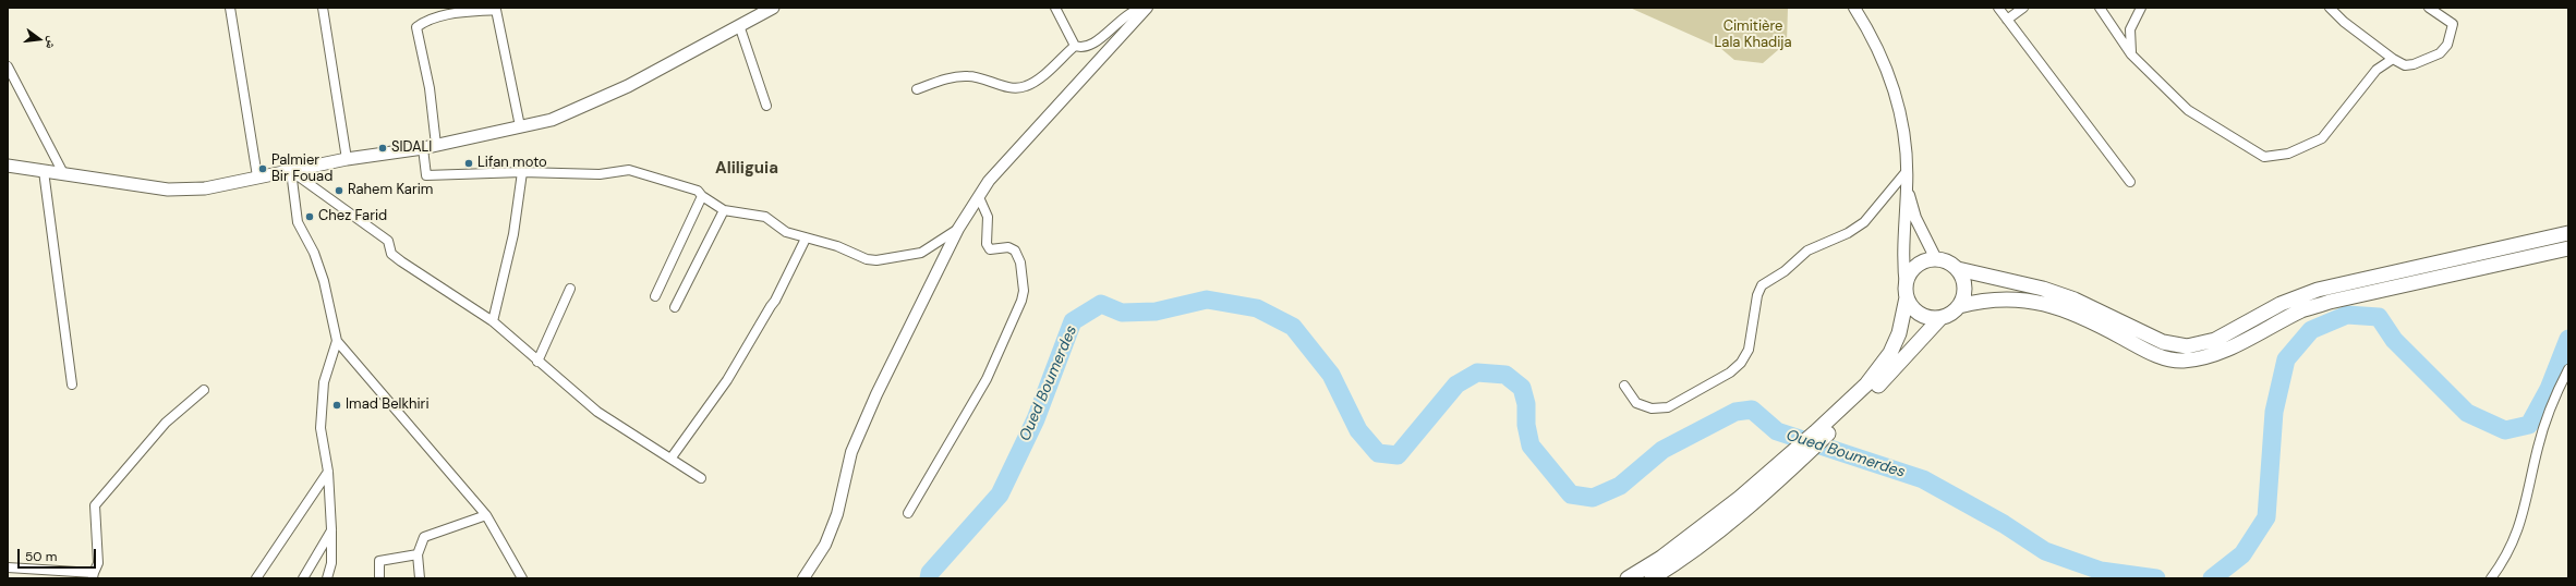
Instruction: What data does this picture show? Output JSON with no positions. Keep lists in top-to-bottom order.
{
  "districts": ["Aliliguia"],
  "water": ["Oued Boumerdes"],
  "parks": ["Cimitière Lala Khadija"],
  "places": [
    "SIDALI",
    "Lifan moto",
    "Palmier Bir Fouad",
    "Rahem Karim",
    "Chez Farid",
    "Imad Belkhiri"
  ],
  "scale_bar": "50 m",
  "north": "right"
}
